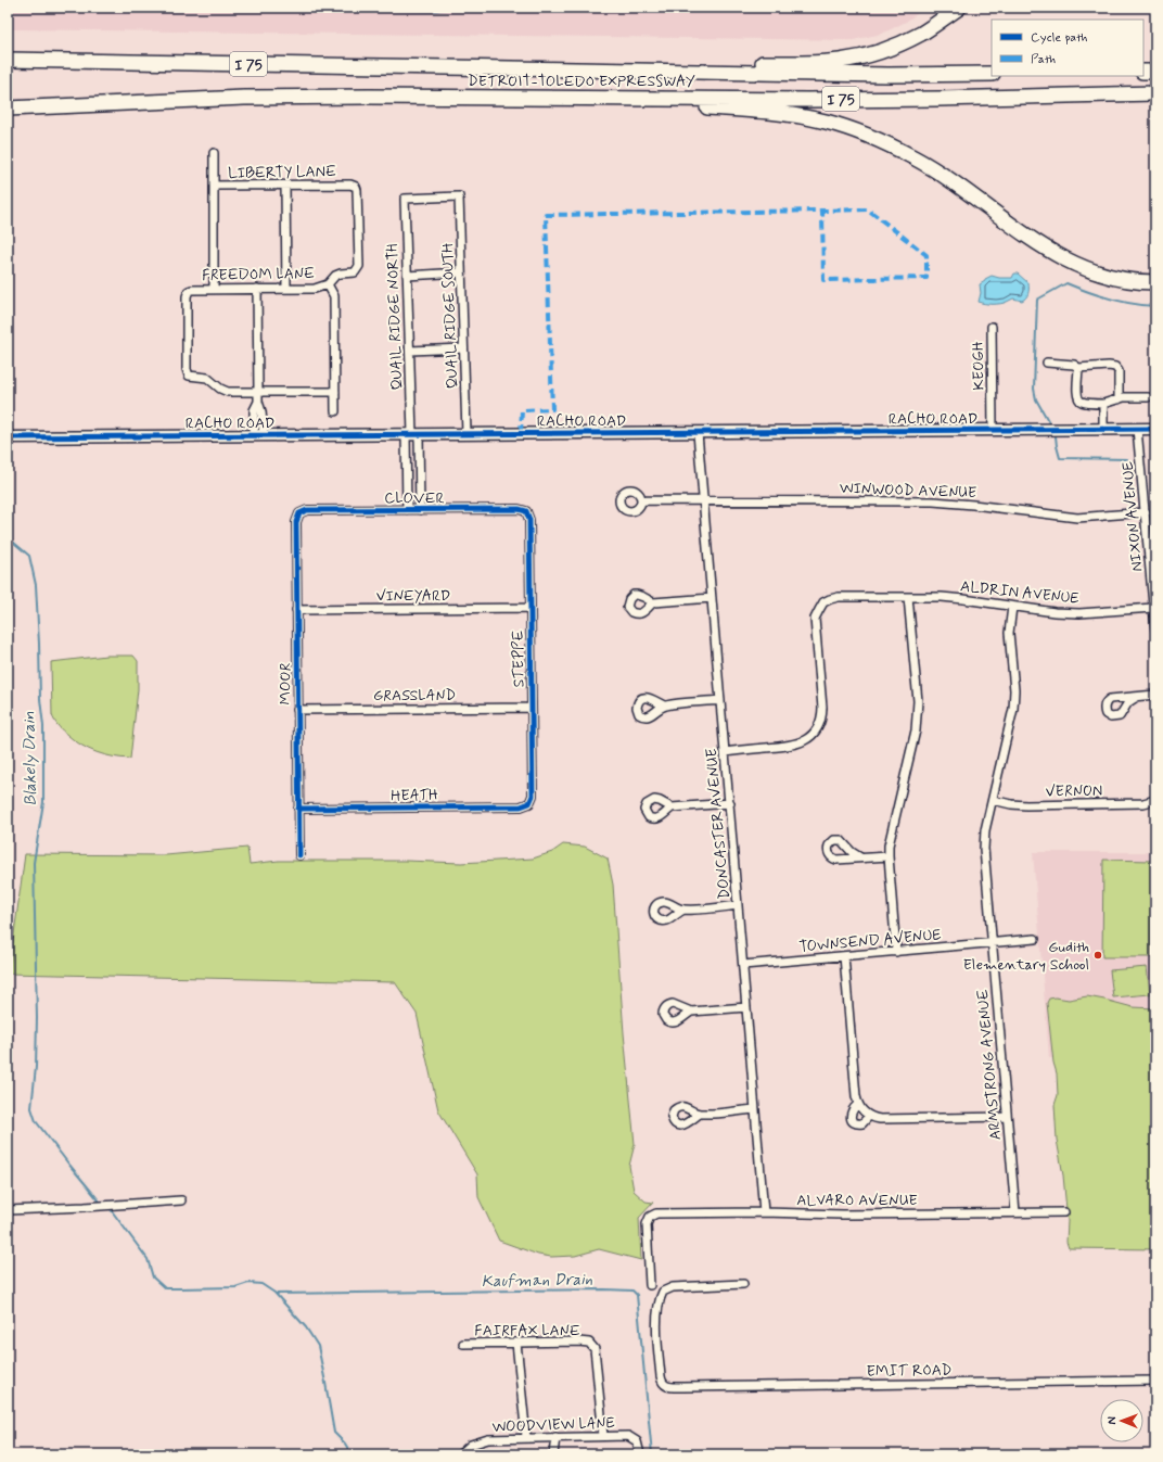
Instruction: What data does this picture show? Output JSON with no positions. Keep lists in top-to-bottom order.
{
  "streets": {
    "highway": ["I 75", "DETROIT-TOLEDO EXPRESSWAY"],
    "street": [
      "LIBERTY LANE",
      "FREEDOM LANE",
      "QUAIL RIDGE SOUTH",
      "QUAIL RIDGE NORTH",
      "KEOGH",
      "RACHO ROAD",
      "WINWOOD AVENUE",
      "CLOVER",
      "NIXON AVENUE",
      "ALDRIN AVENUE",
      "VINEYARD",
      "STEPPE",
      "MOOR",
      "GRASSLAND",
      "VERNON",
      "HEATH",
      "DONCASTER AVENUE",
      "TOWNSEND AVENUE",
      "ARMSTRONG AVENUE",
      "ALVARO AVENUE",
      "FAIRFAX LANE",
      "EMIT ROAD",
      "WOODVIEW LANE"
    ]
  },
  "crossings": [
    ["LIBERTY LANE", "FREEDOM LANE"],
    ["QUAIL RIDGE SOUTH", "QUAIL RIDGE NORTH"],
    ["QUAIL RIDGE SOUTH", "RACHO ROAD"],
    ["QUAIL RIDGE NORTH", "RACHO ROAD"],
    ["KEOGH", "RACHO ROAD"],
    ["RACHO ROAD", "NIXON AVENUE"],
    ["RACHO ROAD", "DONCASTER AVENUE"],
    ["WINWOOD AVENUE", "NIXON AVENUE"],
    ["WINWOOD AVENUE", "DONCASTER AVENUE"],
    ["CLOVER", "STEPPE"],
    ["CLOVER", "MOOR"],
    ["NIXON AVENUE", "ALDRIN AVENUE"],
    ["ALDRIN AVENUE", "DONCASTER AVENUE"],
    ["ALDRIN AVENUE", "ARMSTRONG AVENUE"],
    ["VINEYARD", "STEPPE"],
    ["VINEYARD", "MOOR"],
    ["STEPPE", "GRASSLAND"],
    ["STEPPE", "HEATH"],
    ["MOOR", "GRASSLAND"],
    ["MOOR", "HEATH"],
    ["VERNON", "ARMSTRONG AVENUE"],
    ["DONCASTER AVENUE", "TOWNSEND AVENUE"],
    ["DONCASTER AVENUE", "ALVARO AVENUE"],
    ["TOWNSEND AVENUE", "ARMSTRONG AVENUE"],
    ["ARMSTRONG AVENUE", "ALVARO AVENUE"],
    ["FAIRFAX LANE", "WOODVIEW LANE"]
  ],
  "water": ["Blakely Drain", "Kaufman Drain"],
  "places": ["Gudith Elementary School"],
  "legend": ["Cycle path", "Path"],
  "north": "left"
}
